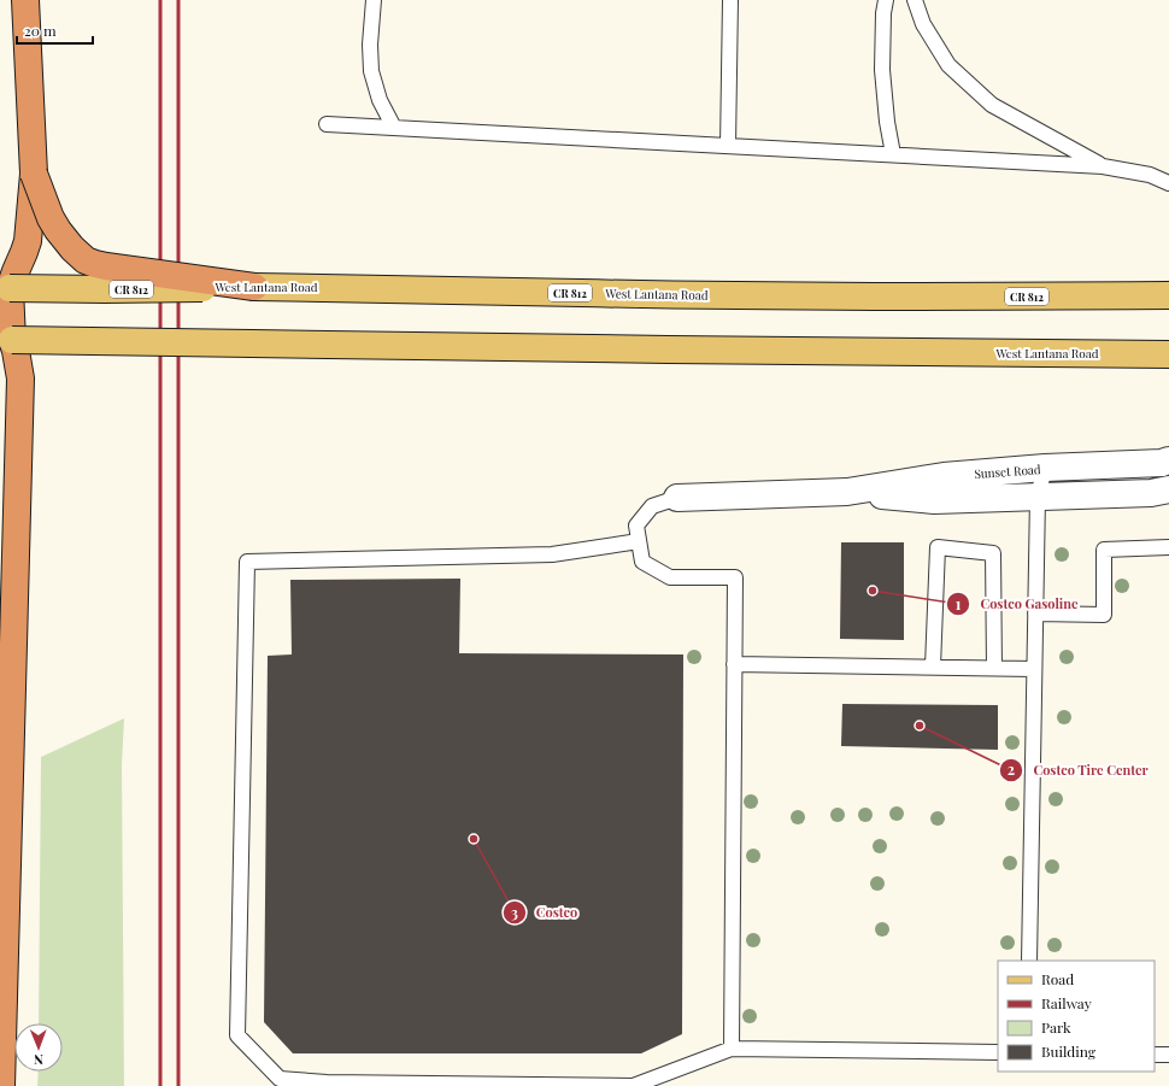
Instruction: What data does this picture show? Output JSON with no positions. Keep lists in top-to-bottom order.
{
  "streets": {
    "main road": ["West Lantana Road", "CR 812"],
    "street": ["Sunset Road"]
  },
  "places": ["Costco Gasoline", "Costco Tire Center", "Costco"],
  "legend": [
    "Road",
    "Railway",
    "Park",
    "Building"
  ],
  "scale_bar": "20 m",
  "north": "bottom"
}
